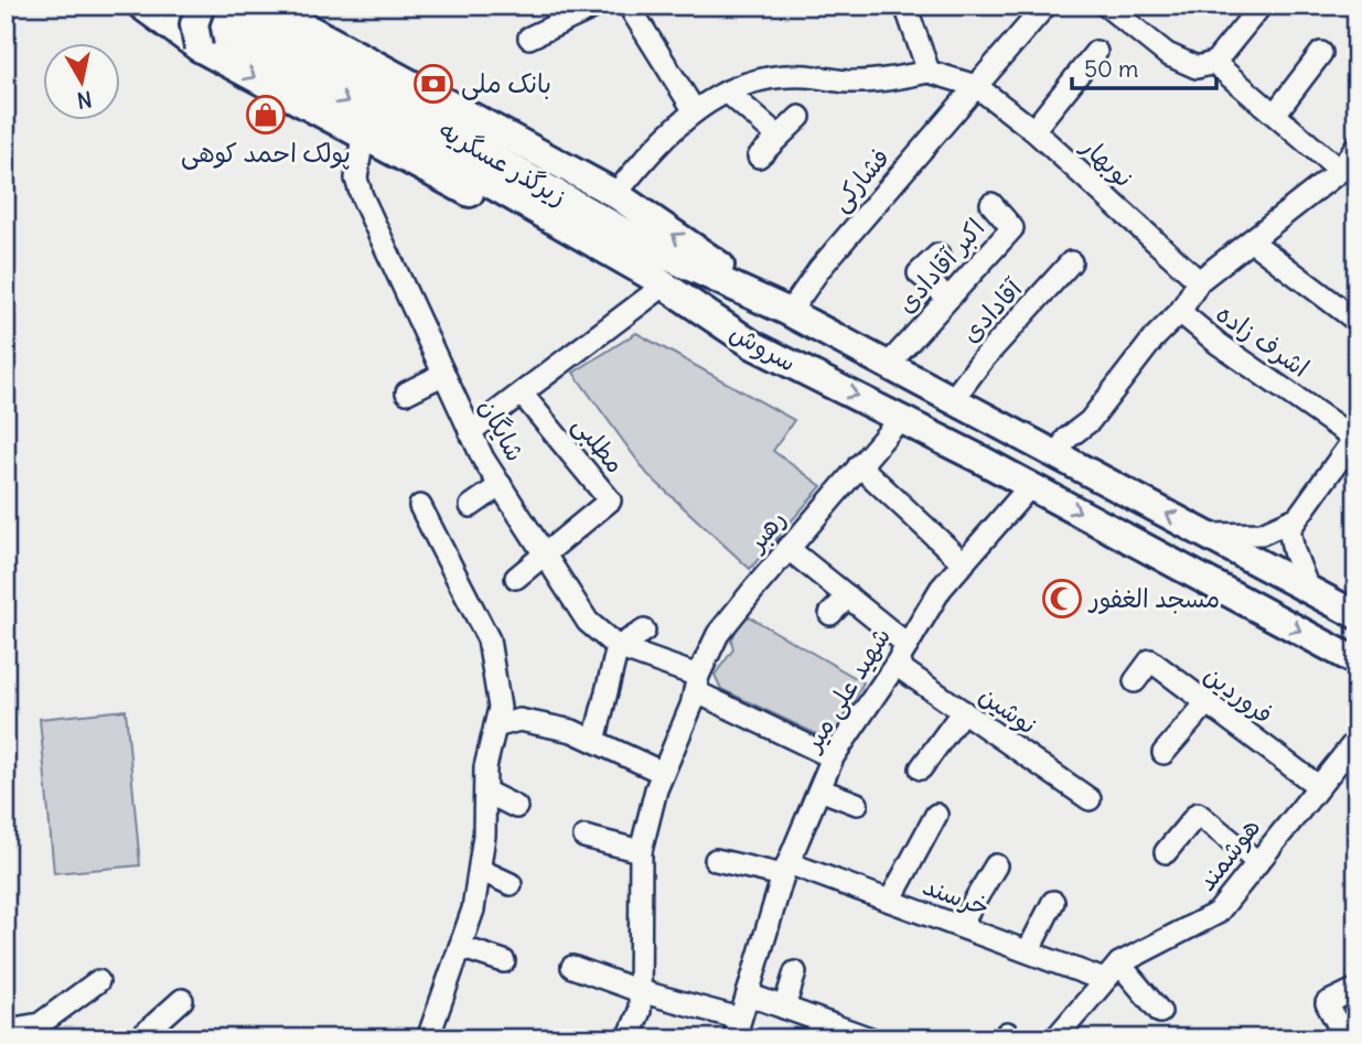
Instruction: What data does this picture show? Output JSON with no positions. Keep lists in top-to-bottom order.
{
  "streets": {
    "main road": ["زیرگذر عسگریه", "سروش"],
    "street": [
      "نوبهار",
      "فشارکی",
      "اکبر آقادادی",
      "آقادادی",
      "اشرف زاده",
      "شایگان",
      "مطلبی",
      "رهبر",
      "شهید علی میر",
      "فروردین",
      "نوشین",
      "هوشمند",
      "خرسند"
    ]
  },
  "crossings": [
    ["نوبهار", "فشارکی"],
    ["زیرگذر عسگریه", "فشارکی"],
    ["زیرگذر عسگریه", "سروش"],
    ["فشارکی", "سروش"],
    ["اکبر آقادادی", "سروش"],
    ["آقادادی", "سروش"],
    ["سروش", "رهبر"],
    ["سروش", "شهید علی میر"],
    ["شایگان", "مطلبی"],
    ["شایگان", "رهبر"],
    ["شهید علی میر", "نوشین"],
    ["شهید علی میر", "خرسند"],
    ["فروردین", "هوشمند"],
    ["هوشمند", "خرسند"]
  ],
  "places": {
    "bank": ["بانک ملی"],
    "shop": ["پولک احمد کوهی"],
    "mosque": ["مسجد الغفور"]
  },
  "scale_bar": "50 m",
  "north": "bottom"
}
